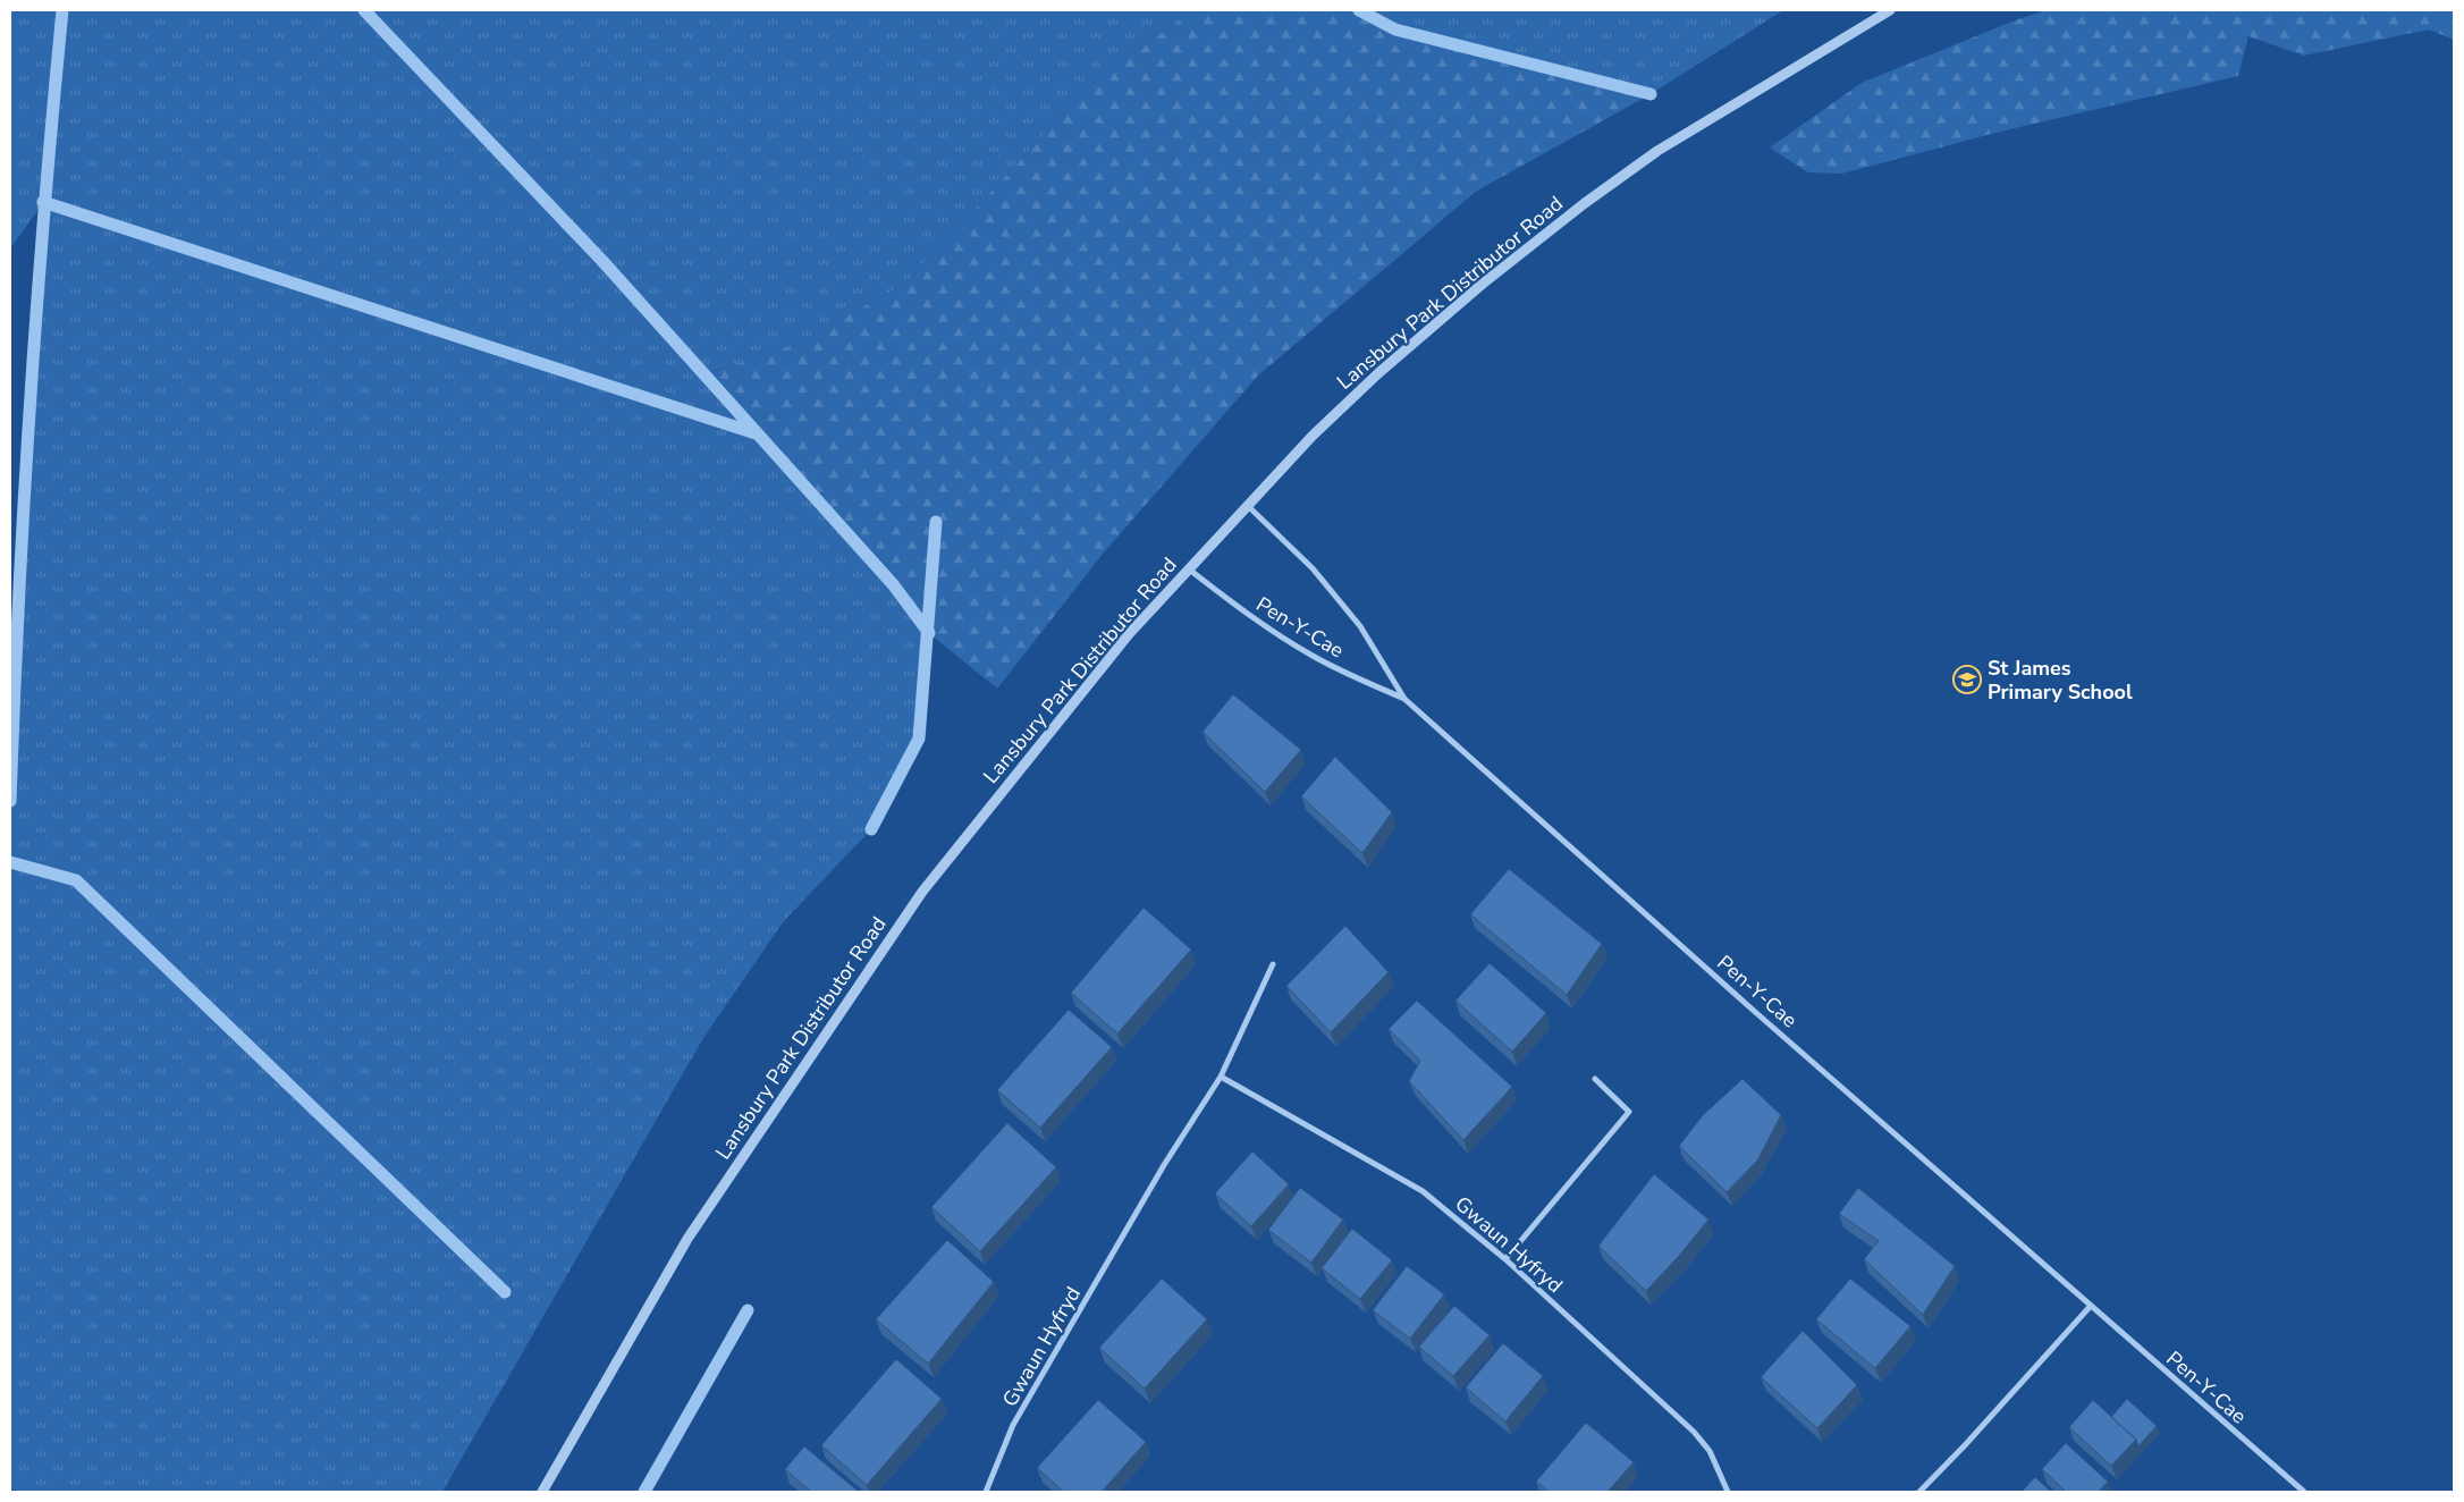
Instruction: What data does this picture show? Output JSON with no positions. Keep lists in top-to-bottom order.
{
  "streets": {
    "street": ["Lansbury Park Distributor Road", "Pen-Y-Cae", "Gwaun Hyfryd"]
  },
  "crossings": [
    ["Lansbury Park Distributor Road", "Pen-Y-Cae"]
  ],
  "places": {
    "school or university": ["St James Primary School"]
  }
}
